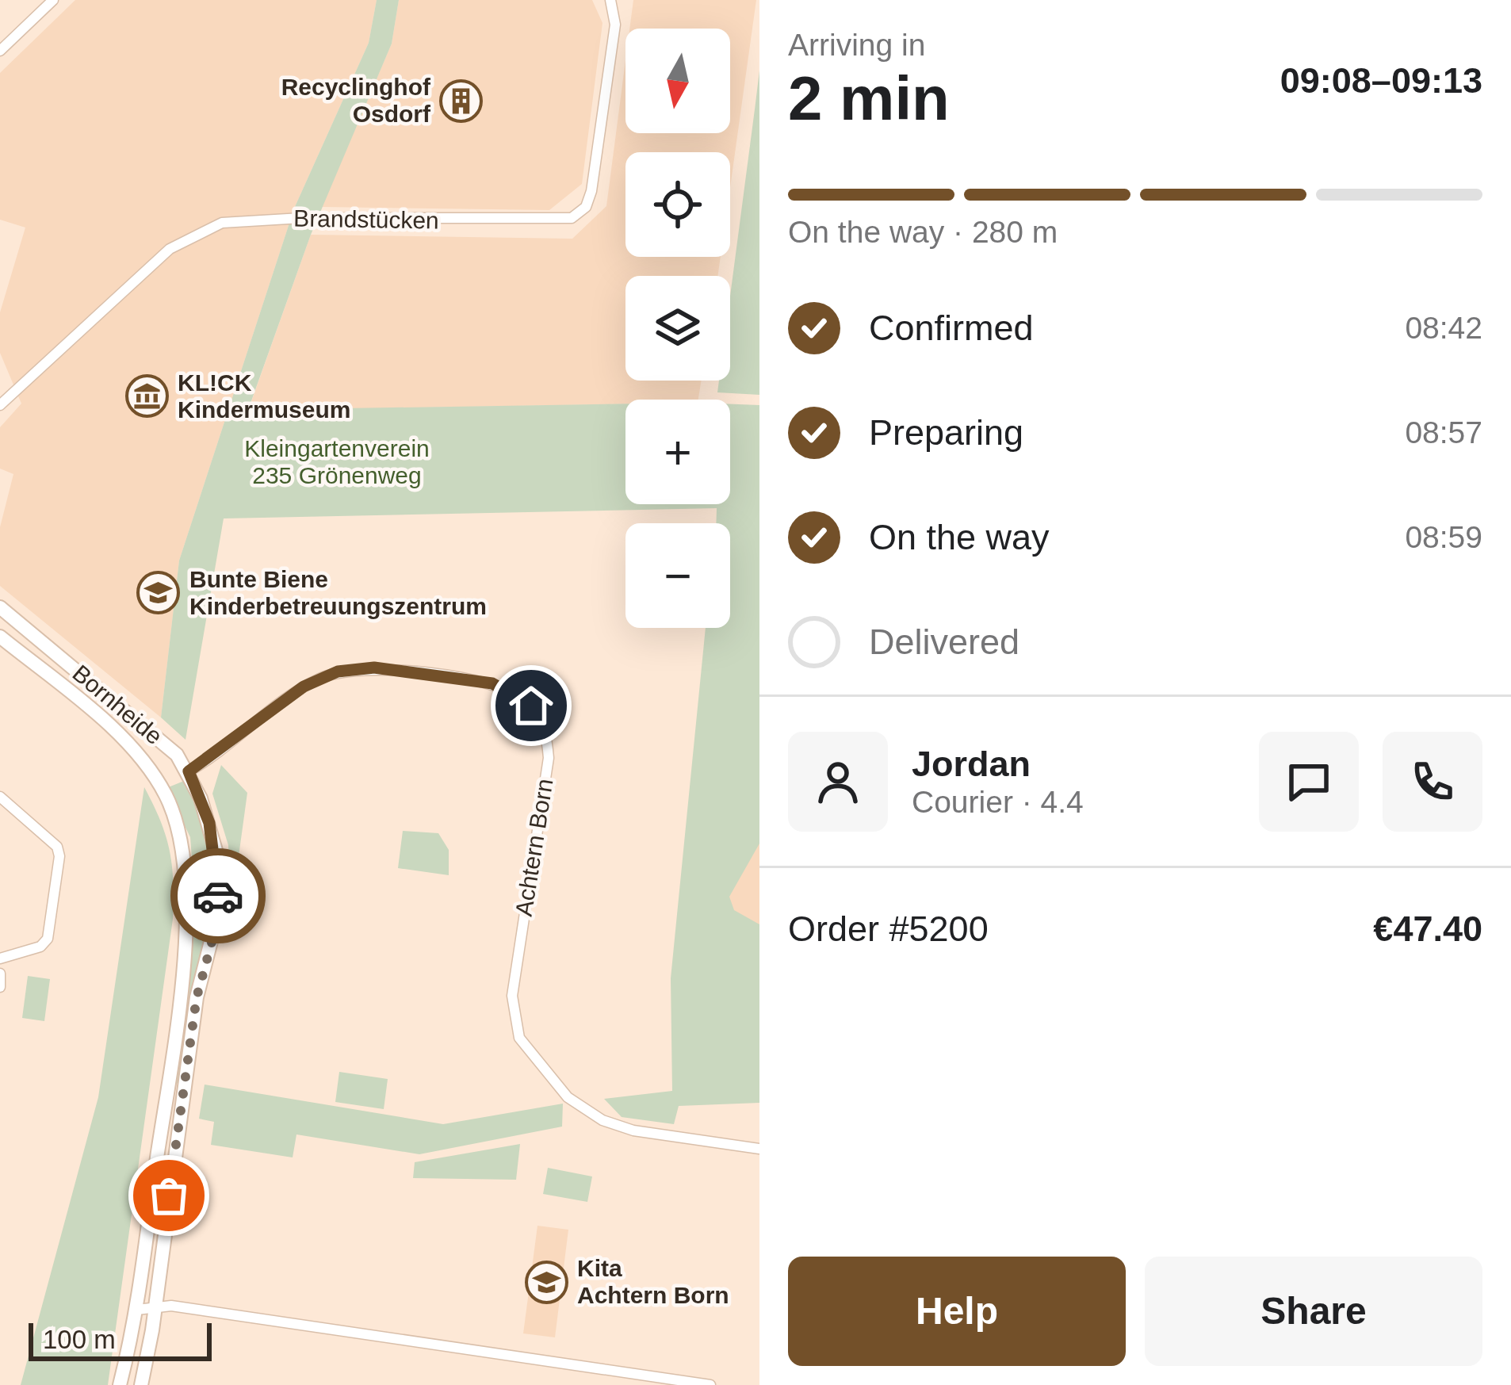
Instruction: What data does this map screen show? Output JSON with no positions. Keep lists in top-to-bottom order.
{
  "streets": {
    "street": ["Brandstücken", "Bornheide", "Achtern Born"]
  },
  "crossings": [
    ["Bornheide", "Achtern Born"]
  ],
  "parks": ["Kleingartenverein 235 Grönenweg"],
  "places": {
    "building": ["Recyclinghof Osdorf"],
    "museum": ["KL!CK Kindermuseum"],
    "school or university": ["Bunte Biene Kinderbetreuungszentrum", "Kita Achtern Born"]
  },
  "scale_bar": "100 m",
  "north": "bottom",
  "page": {
    "heading": ["2 min", "Arriving in", "09:08–09:13"],
    "panel": [
      "Jordan",
      "Courier · 4.4",
      "Order #5200",
      "€47.40"
    ],
    "map_buttons": ["+", "−"],
    "bar": "On the way · 280 m",
    "list": [
      ["Confirmed", "08:42"],
      ["Preparing", "08:57"],
      ["On the way", "08:59"],
      "Delivered"
    ],
    "buttons": ["Help", "Share"],
    "scale": "100 m"
  }
}
